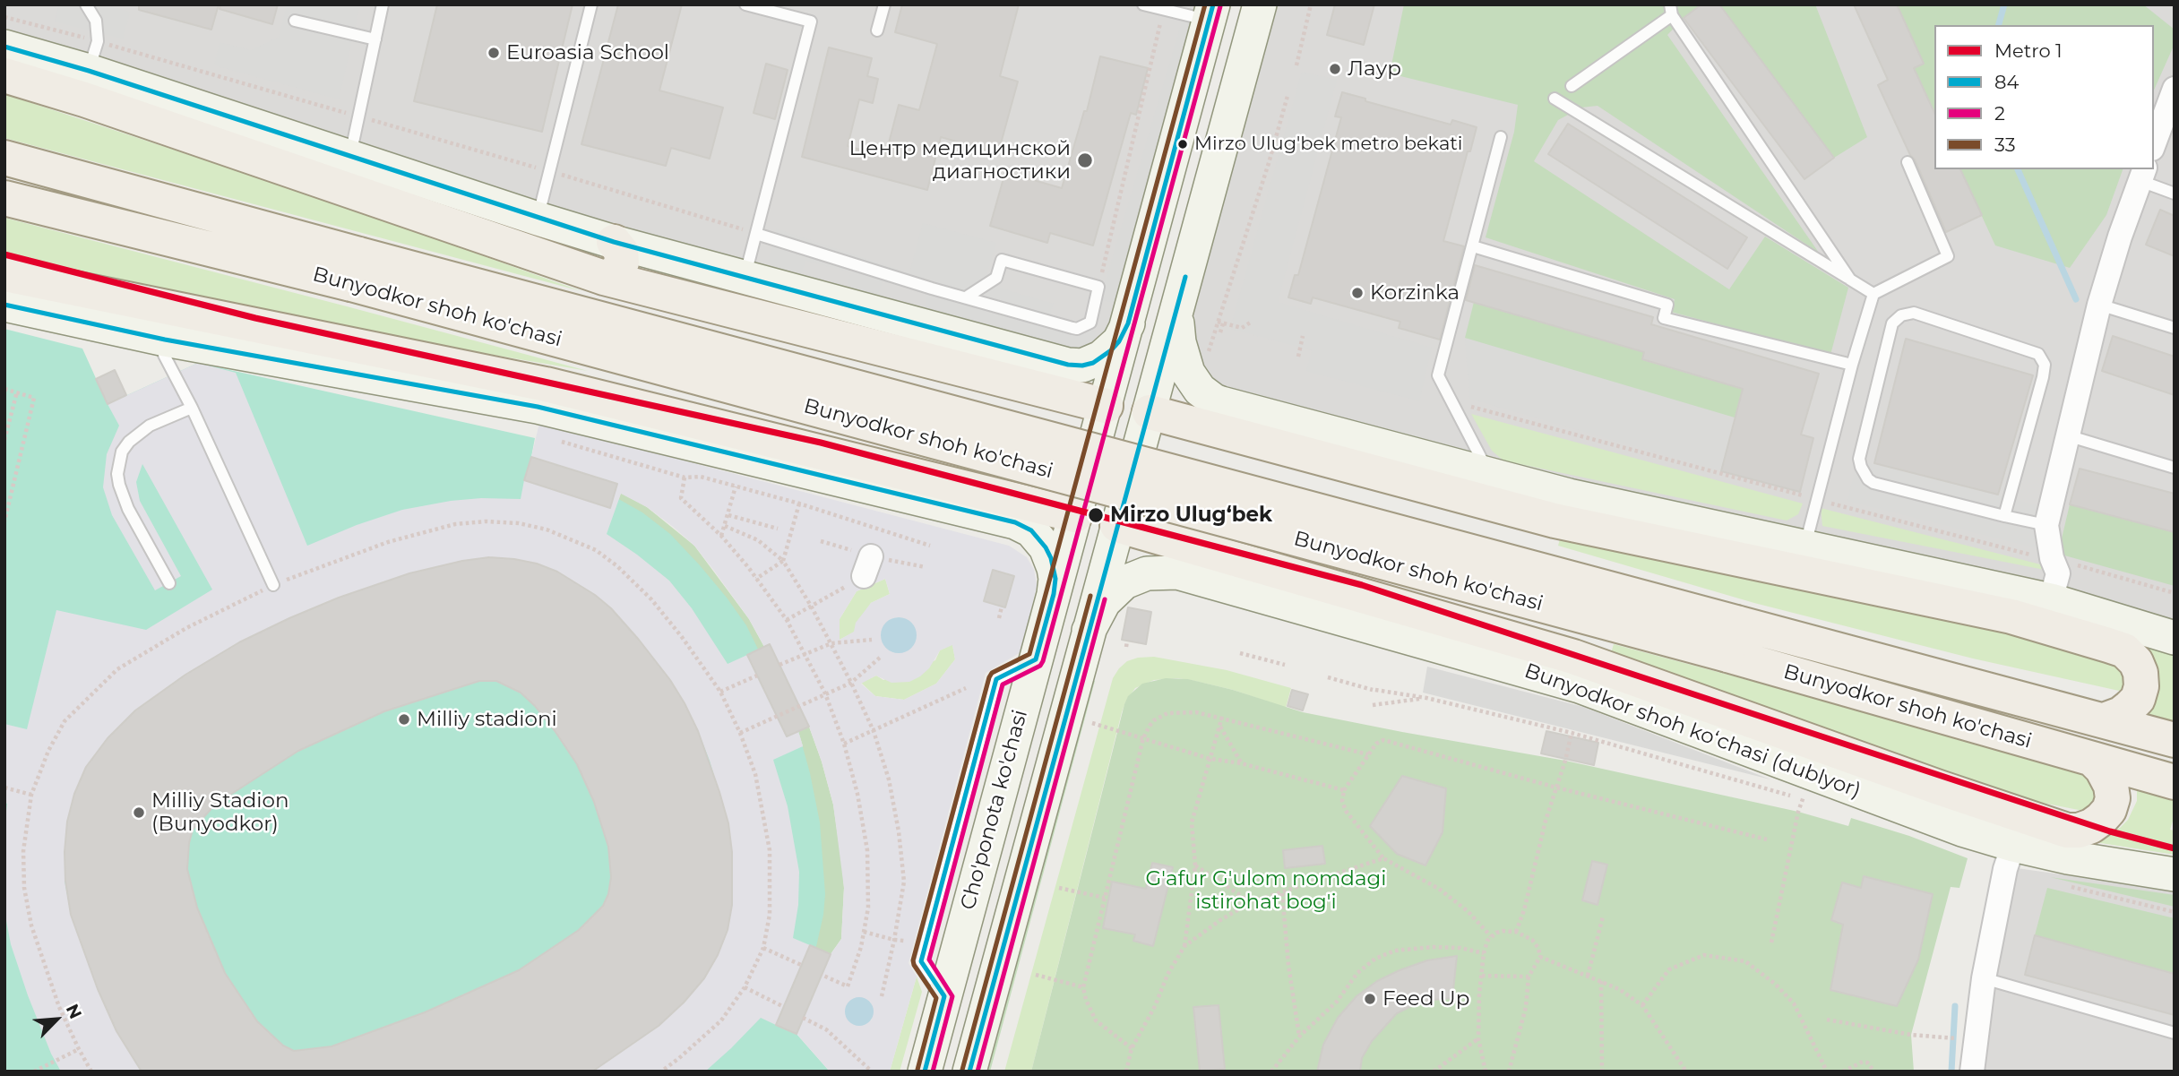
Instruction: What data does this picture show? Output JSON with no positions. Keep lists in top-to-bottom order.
{
  "streets": {
    "main road": ["Bunyodkor shoh ko'chasi"],
    "street": ["Bunyodkor shoh koʻchasi (dublyor)", "Cho'ponota ko'chasi"]
  },
  "parks": ["G'afur G'ulom nomdagi istirohat bog'i"],
  "places": [
    "Euroasia School",
    "Лаур",
    "Mirzo Ulug'bek metro bekati",
    "Центр медицинской диагностики",
    "Korzinka",
    "Mirzo Ulugʻbek",
    "Milliy stadioni",
    "Milliy Stadion (Bunyodkor)",
    "Feed Up"
  ],
  "lines": [
    "transit line 84",
    "transit line 33",
    "transit line 2",
    "metro line 1"
  ],
  "legend": [
    "Metro 1",
    "84",
    "2",
    "33"
  ],
  "north": "top right"
}
